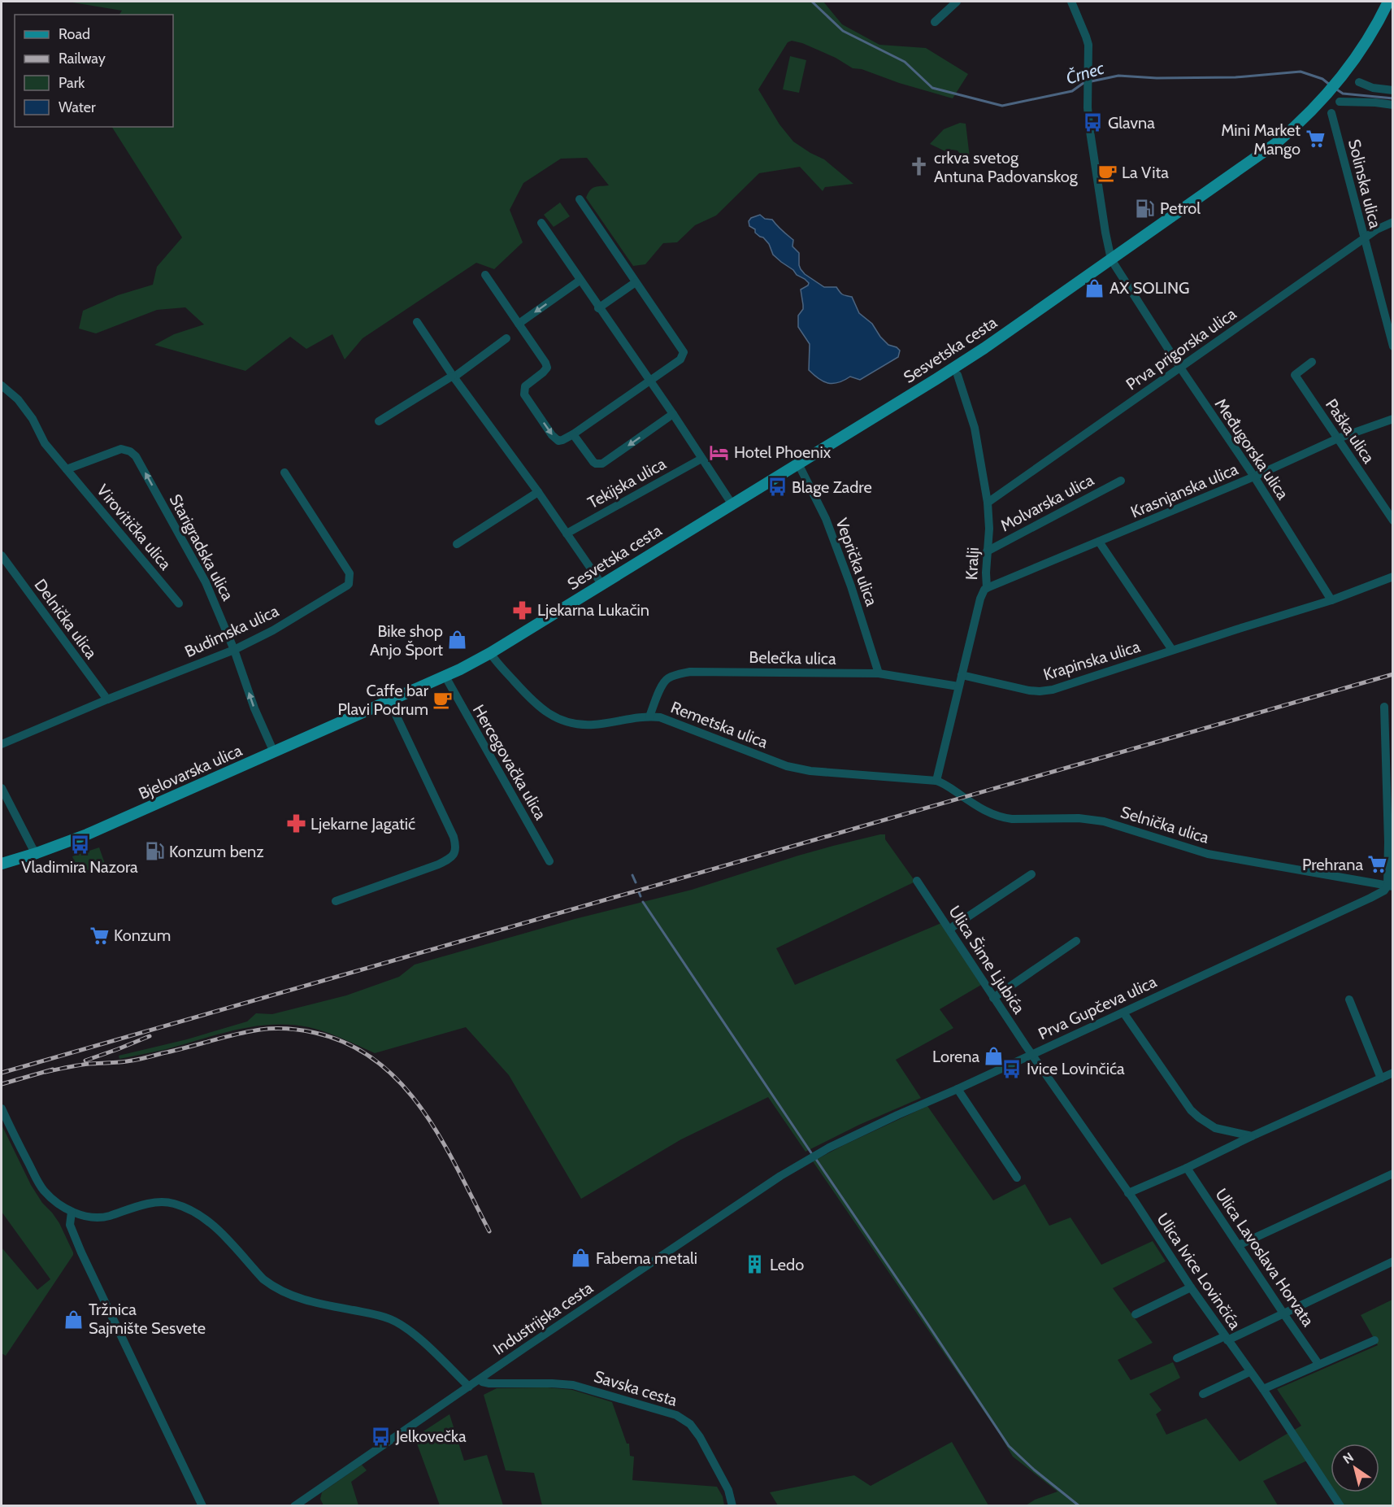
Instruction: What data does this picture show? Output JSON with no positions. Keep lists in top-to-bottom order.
{
  "streets": {
    "main road": ["Sesvetska cesta", "Bjelovarska ulica"],
    "street": [
      "Solinska ulica",
      "Prva prigorska ulica",
      "Paška ulica",
      "Međugorska ulica",
      "Tekijska ulica",
      "Krasnjanska ulica",
      "Molvarska ulica",
      "Virovitička ulica",
      "Starigradska ulica",
      "Veprička ulica",
      "Kralji",
      "Delnička ulica",
      "Budimska ulica",
      "Belečka ulica",
      "Krapinska ulica",
      "Remetska ulica",
      "Hercegovačka ulica",
      "Selnička ulica",
      "Ulica Šime Ljubića",
      "Prva Gupčeva ulica",
      "Ulica Lavoslava Horvata",
      "Ulica Ivice Lovinčića",
      "Industrijska cesta",
      "Savska cesta"
    ]
  },
  "crossings": [
    ["Solinska ulica", "Prva prigorska ulica"],
    ["Prva prigorska ulica", "Međugorska ulica"],
    ["Prva prigorska ulica", "Kralji"],
    ["Sesvetska cesta", "Međugorska ulica"],
    ["Sesvetska cesta", "Veprička ulica"],
    ["Sesvetska cesta", "Remetska ulica"],
    ["Sesvetska cesta", "Bjelovarska ulica"],
    ["Paška ulica", "Krasnjanska ulica"],
    ["Međugorska ulica", "Krasnjanska ulica"],
    ["Međugorska ulica", "Krapinska ulica"],
    ["Krasnjanska ulica", "Kralji"],
    ["Krasnjanska ulica", "Krapinska ulica"],
    ["Molvarska ulica", "Kralji"],
    ["Virovitička ulica", "Starigradska ulica"],
    ["Starigradska ulica", "Budimska ulica"],
    ["Starigradska ulica", "Bjelovarska ulica"],
    ["Veprička ulica", "Belečka ulica"],
    ["Kralji", "Belečka ulica"],
    ["Kralji", "Krapinska ulica"],
    ["Kralji", "Remetska ulica"],
    ["Kralji", "Selnička ulica"],
    ["Delnička ulica", "Budimska ulica"],
    ["Belečka ulica", "Remetska ulica"],
    ["Remetska ulica", "Bjelovarska ulica"],
    ["Remetska ulica", "Selnička ulica"],
    ["Hercegovačka ulica", "Bjelovarska ulica"],
    ["Selnička ulica", "Prva Gupčeva ulica"],
    ["Ulica Šime Ljubića", "Prva Gupčeva ulica"],
    ["Ulica Šime Ljubića", "Ulica Ivice Lovinčića"],
    ["Prva Gupčeva ulica", "Ulica Ivice Lovinčića"],
    ["Prva Gupčeva ulica", "Industrijska cesta"],
    ["Industrijska cesta", "Savska cesta"]
  ],
  "one_way": ["Starigradska ulica"],
  "water": ["Črnec"],
  "places": {
    "bus stop": [
      "Glavna",
      "Blage Zadre",
      "Vladimira Nazora",
      "Ivice Lovinčića",
      "Jelkovečka"
    ],
    "supermarket": ["Mini Market Mango", "Prehrana", "Konzum"],
    "church": ["crkva svetog Antuna Padovanskog"],
    "cafe": ["La Vita", "Caffe bar Plavi Podrum"],
    "fuel station": ["Petrol", "Konzum benz"],
    "shop": [
      "AX SOLING",
      "Bike shop Anjo Šport",
      "Lorena",
      "Fabema metali",
      "Tržnica Sajmište Sesvete"
    ],
    "hotel": ["Hotel Phoenix"],
    "pharmacy": ["Ljekarna Lukačin", "Ljekarne Jagatić"],
    "building": ["Ledo"]
  },
  "legend": [
    "Road",
    "Railway",
    "Park",
    "Water"
  ],
  "north": "top left"
}
